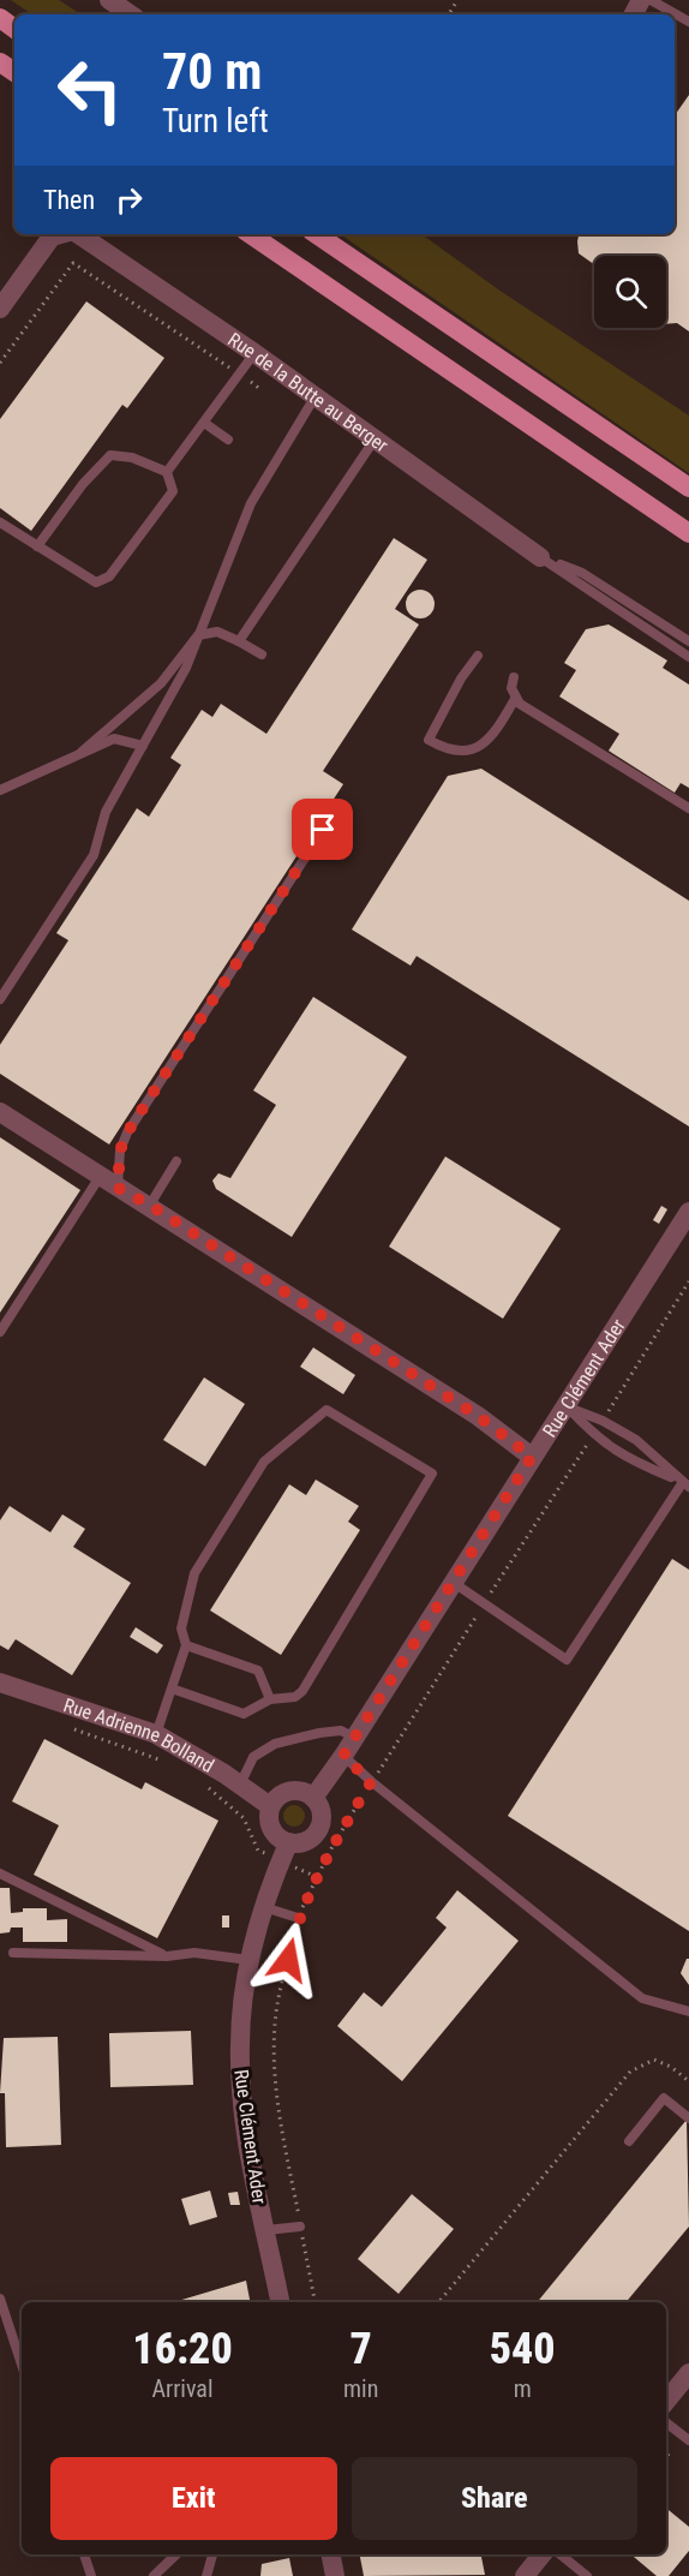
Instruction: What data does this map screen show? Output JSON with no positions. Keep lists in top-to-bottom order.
{
  "streets": {
    "street": ["Rue de la Butte au Berger", "Rue Clément Ader", "Rue Adrienne Bolland"]
  },
  "crossings": [
    ["Rue Clément Ader", "Rue Adrienne Bolland"]
  ],
  "page": {
    "turn": ["70 m", "Turn left"],
    "then": "Then",
    "eta": [
      "16:20",
      "Arrival",
      "7",
      "min",
      "540",
      "m"
    ],
    "buttons": ["Exit", "Share"]
  }
}
